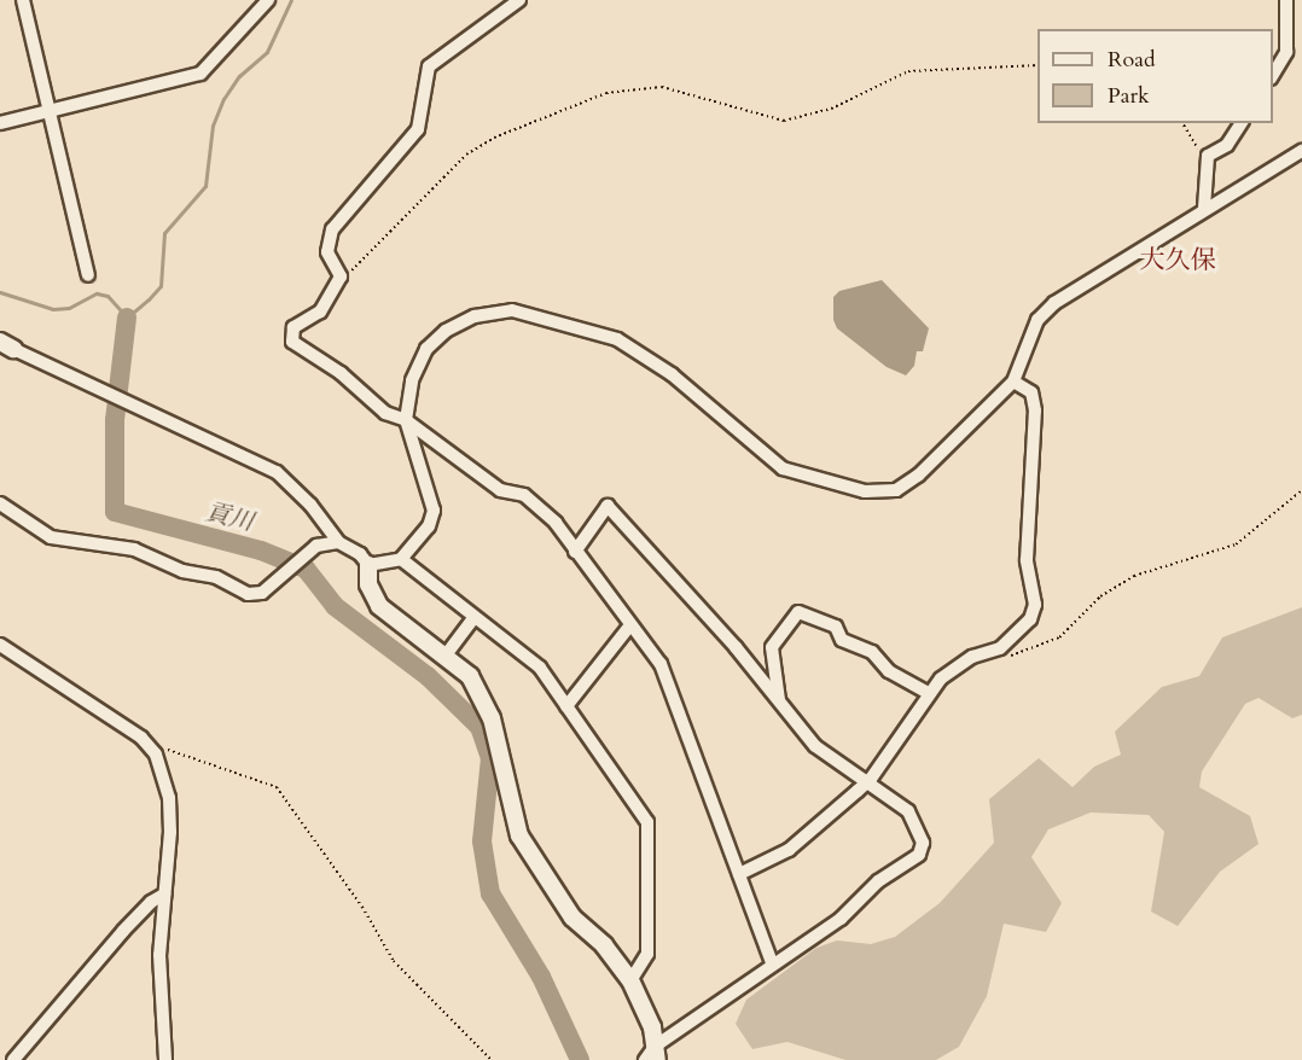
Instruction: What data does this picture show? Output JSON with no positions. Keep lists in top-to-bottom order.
{
  "districts": ["大久保"],
  "water": ["貢川"],
  "legend": ["Road", "Park"]
}
